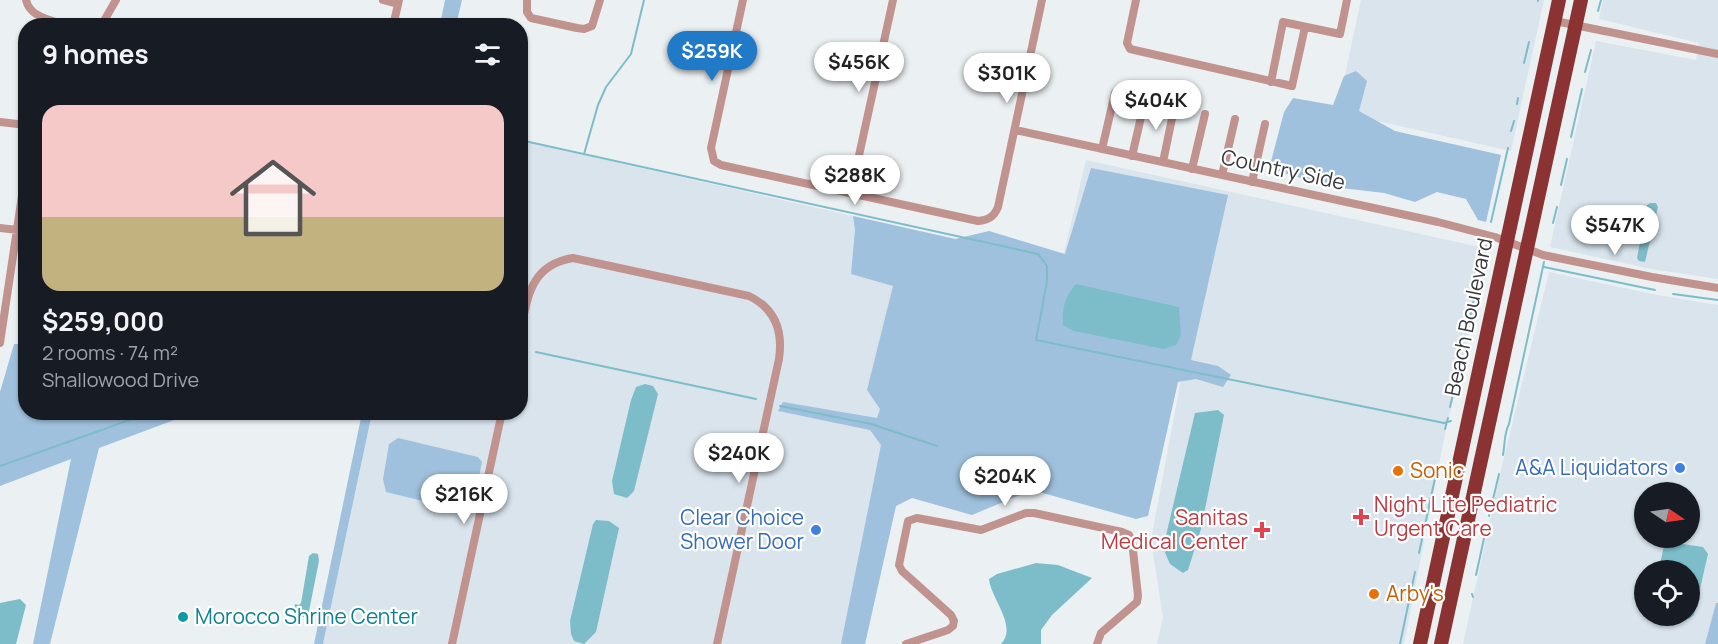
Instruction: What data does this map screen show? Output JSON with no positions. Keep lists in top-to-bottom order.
{
  "streets": {
    "highway": ["Beach Boulevard"],
    "street": ["Country Side"]
  },
  "crossings": [
    ["Country Side", "Beach Boulevard"]
  ],
  "places": {
    "other": [
      "A&A Liquidators",
      "Sonic",
      "Clear Choice Shower Door",
      "Arby's",
      "Morocco Shrine Center"
    ],
    "health": ["Night Lite Pediatric Urgent Care", "Sanitas Medical Center"]
  },
  "north": "right",
  "page": {
    "heading": "9 homes",
    "price": [
      "$259K",
      "$456K",
      "$301K",
      "$404K",
      "$288K",
      "$547K",
      "$240K",
      "$204K",
      "$216K"
    ],
    "list": [
      {
        "name": "$259,000",
        "note": "2 rooms · 74 m² · Shallowood Drive"
      }
    ]
  }
}
